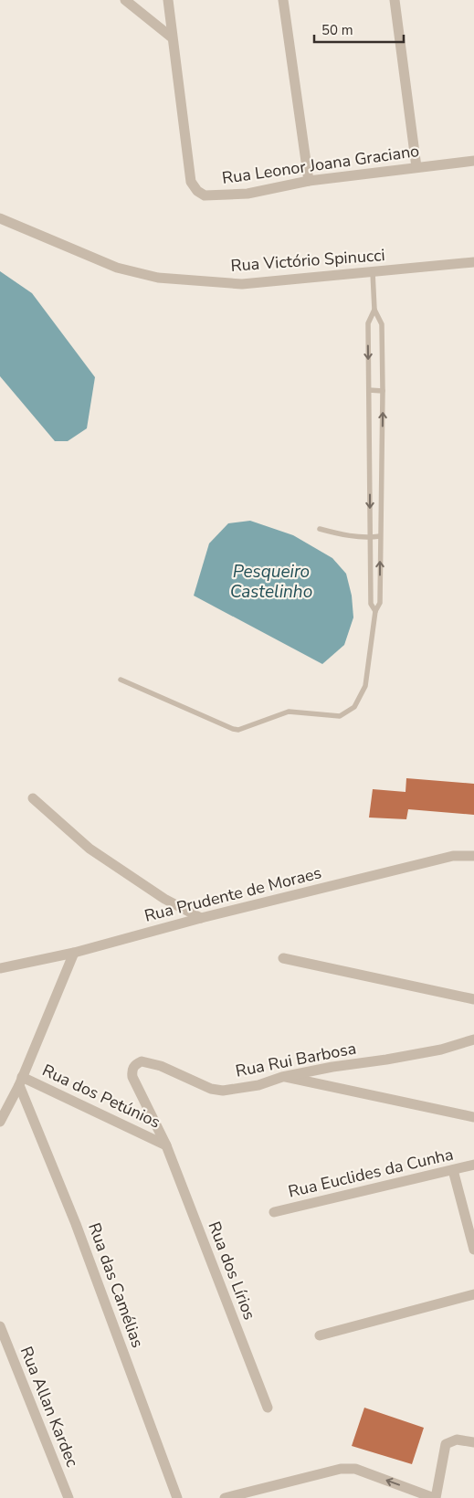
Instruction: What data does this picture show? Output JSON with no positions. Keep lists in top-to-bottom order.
{
  "streets": {
    "street": [
      "Rua Leonor Joana Graciano",
      "Rua Victório Spinucci",
      "Rua Prudente de Moraes",
      "Rua Rui Barbosa",
      "Rua dos Petúnios",
      "Rua Euclides da Cunha",
      "Rua dos Lírios",
      "Rua das Camélias",
      "Rua Allan Kardec"
    ]
  },
  "crossings": [
    ["Rua Rui Barbosa", "Rua dos Lírios"],
    ["Rua dos Petúnios", "Rua dos Lírios"],
    ["Rua dos Petúnios", "Rua das Camélias"]
  ],
  "water": ["Pesqueiro Castelinho"],
  "scale_bar": "50 m"
}
